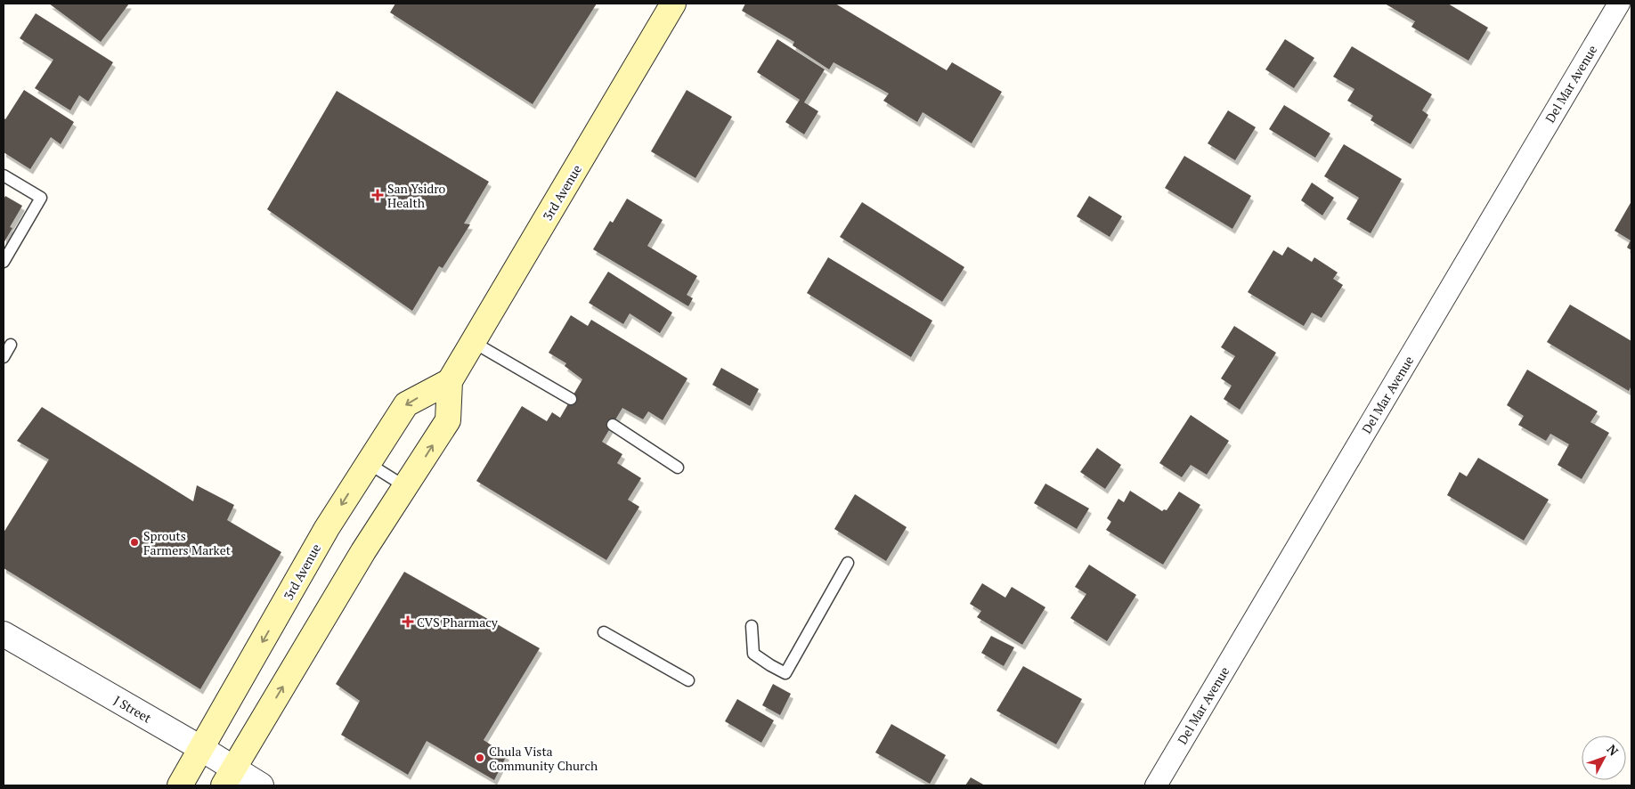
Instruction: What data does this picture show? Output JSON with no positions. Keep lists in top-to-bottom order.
{
  "streets": {
    "main road": ["3rd Avenue"],
    "street": ["Del Mar Avenue", "J Street"]
  },
  "crossings": [
    ["3rd Avenue", "J Street"]
  ],
  "places": {
    "health": ["San Ysidro Health", "CVS Pharmacy"],
    "other": ["Sprouts Farmers Market", "Chula Vista Community Church"]
  },
  "north": "top right"
}
